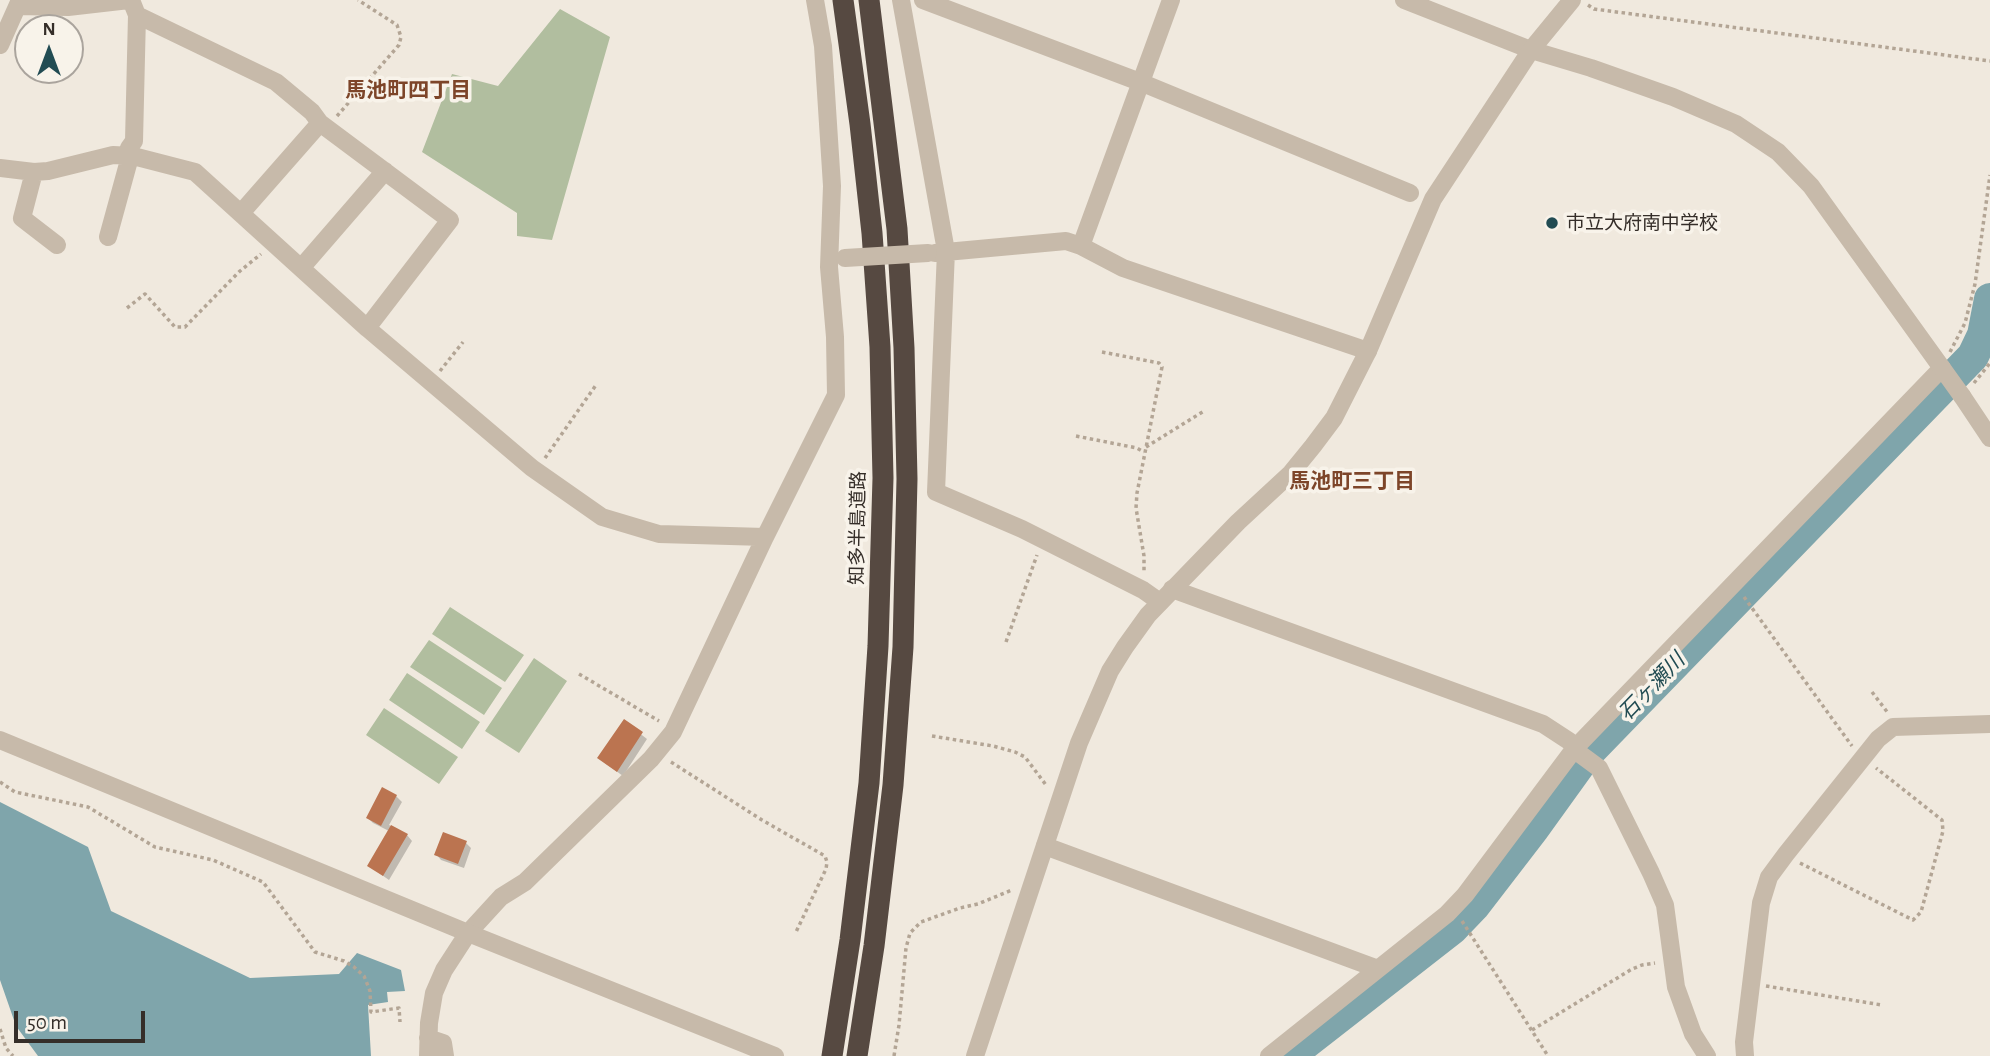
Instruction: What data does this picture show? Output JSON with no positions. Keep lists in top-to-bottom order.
{
  "streets": {
    "highway": ["知多半島道路"]
  },
  "districts": ["馬池町四丁目", "馬池町三丁目"],
  "water": ["石ヶ瀬川"],
  "places": ["市立大府南中学校"],
  "scale_bar": "50 m",
  "north": "top"
}
